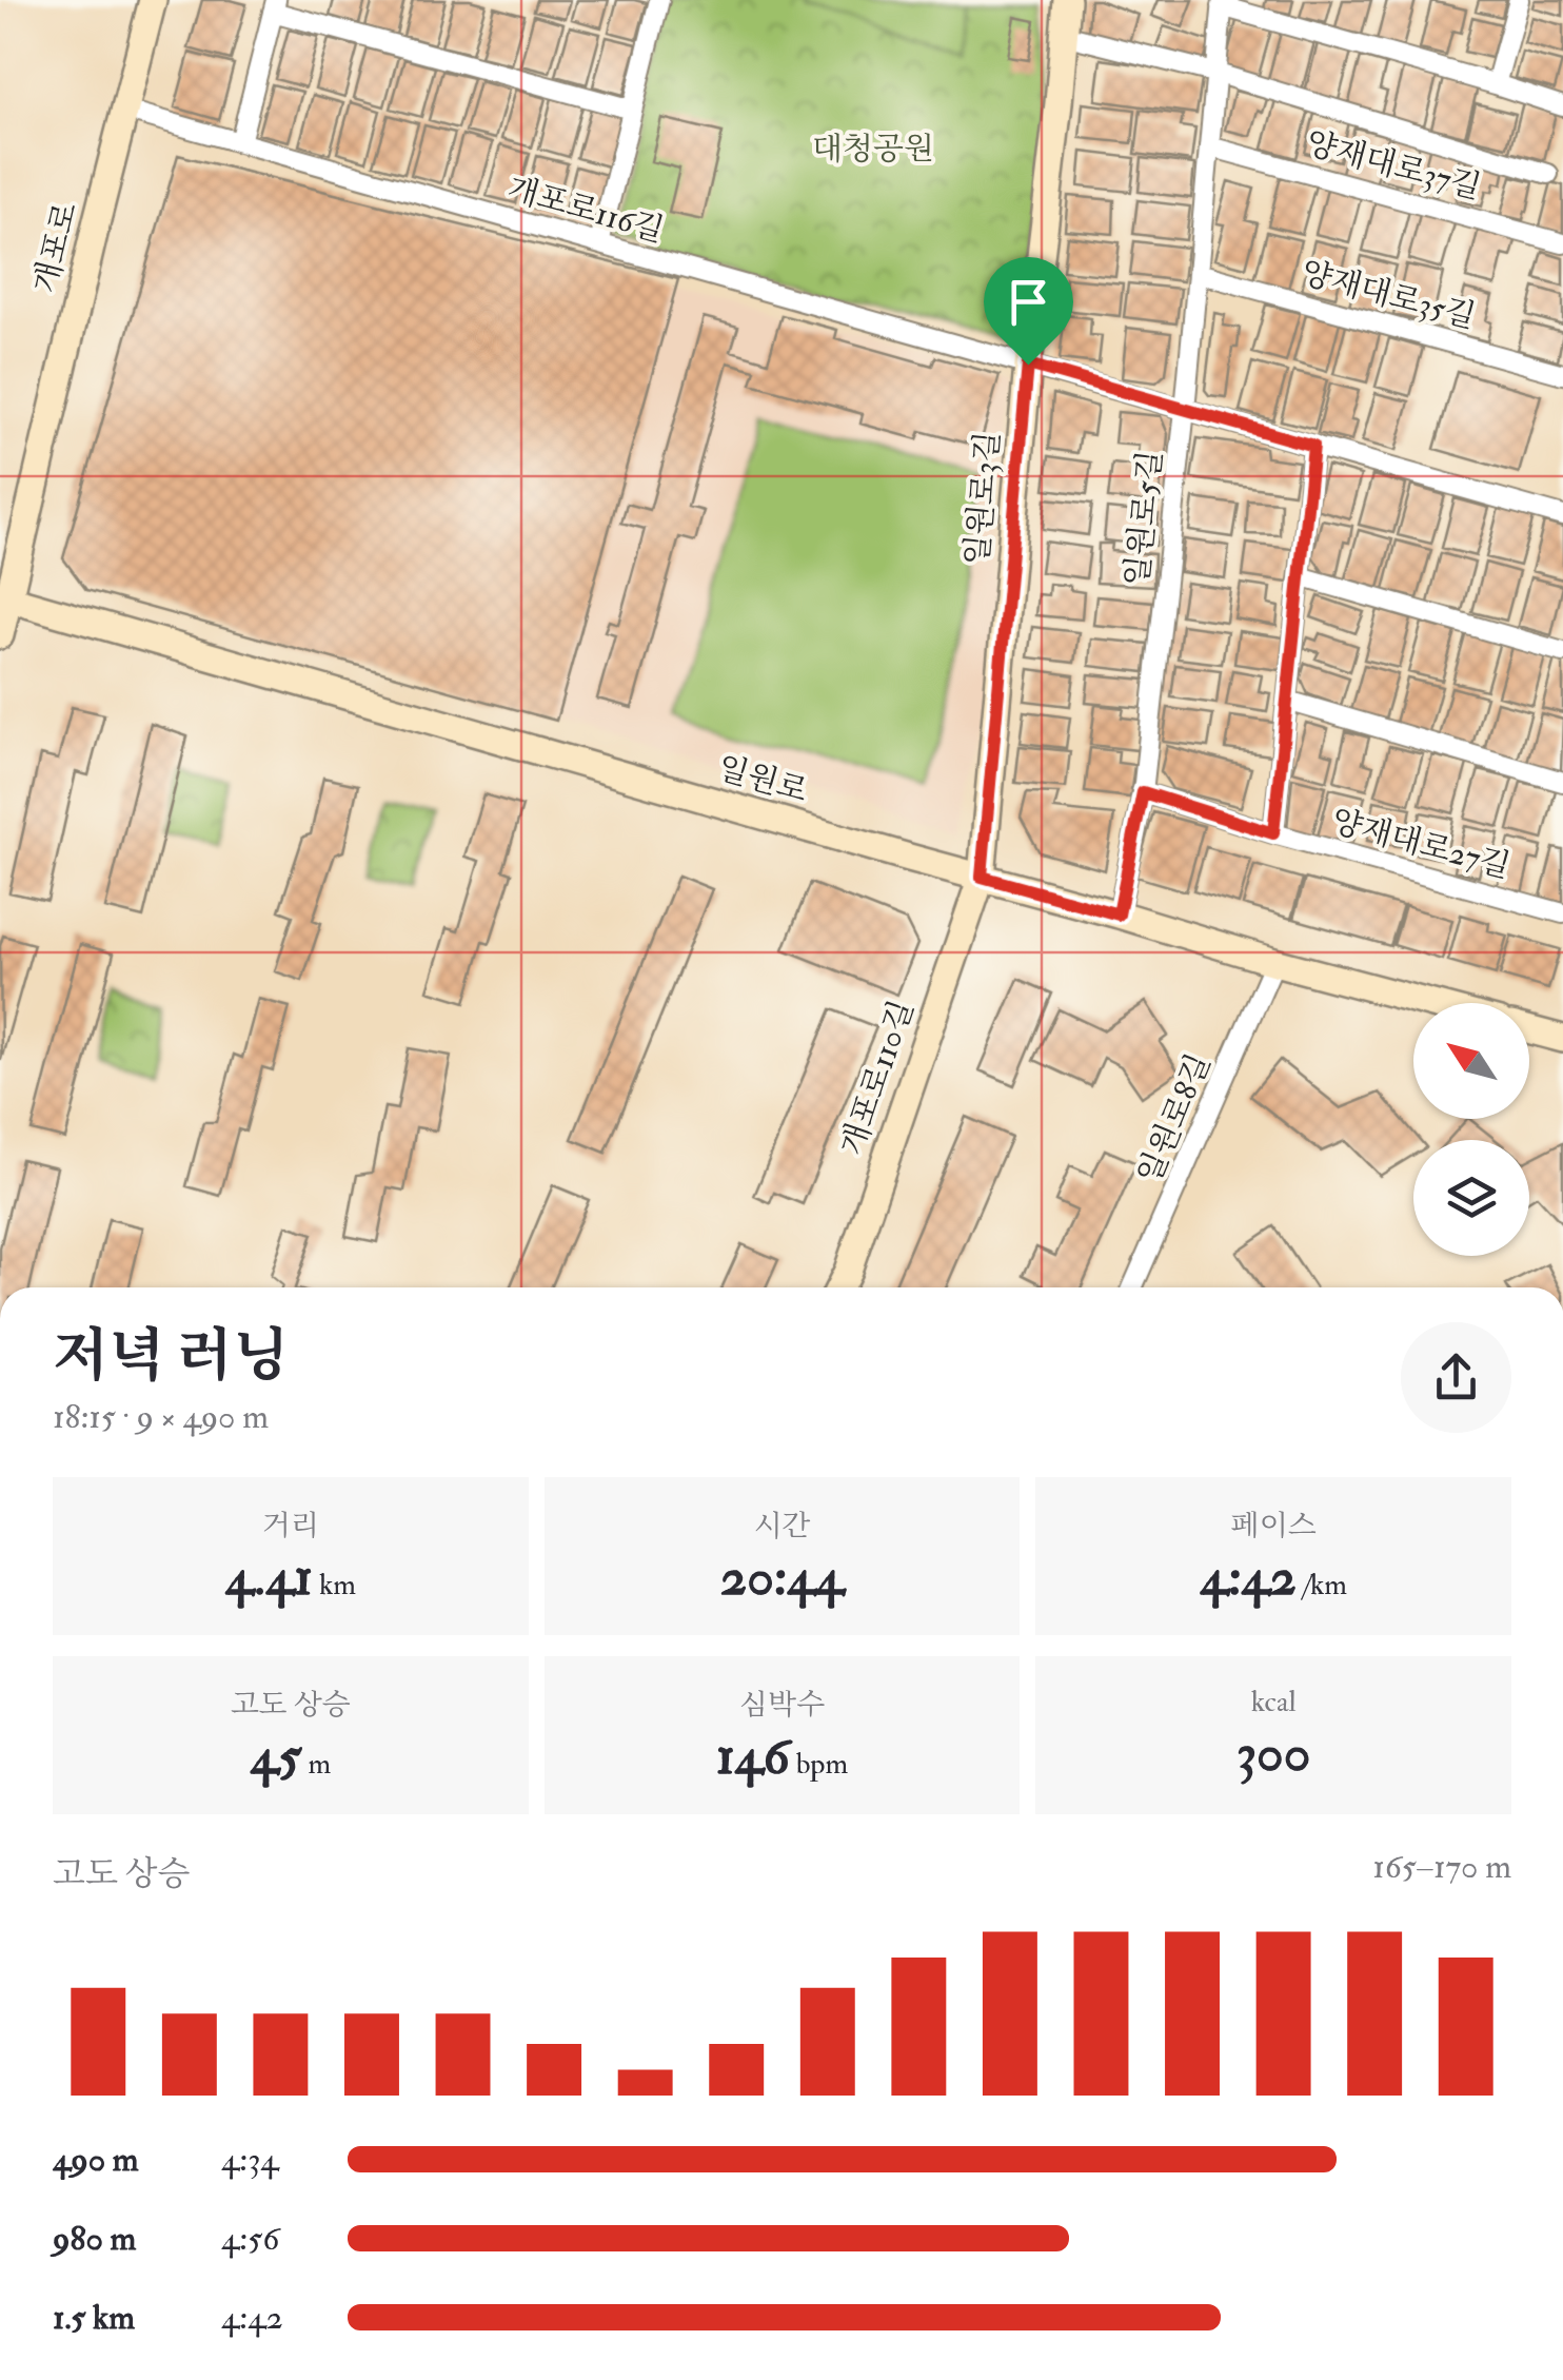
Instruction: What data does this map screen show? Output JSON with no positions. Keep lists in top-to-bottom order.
{
  "streets": {
    "street": [
      "양재대로37길",
      "개포로116길",
      "개포로",
      "양재대로35길",
      "일원로3길",
      "일원로5길",
      "일원로",
      "양재대로27길",
      "개포로110길",
      "일원로8길"
    ]
  },
  "crossings": [
    ["양재대로37길", "일원로5길"],
    ["개포로116길", "개포로"],
    ["개포로116길", "일원로3길"],
    ["개포로116길", "일원로5길"],
    ["개포로", "일원로"],
    ["양재대로35길", "일원로5길"],
    ["일원로3길", "일원로"],
    ["일원로3길", "개포로110길"],
    ["일원로5길", "일원로"],
    ["일원로5길", "양재대로27길"],
    ["일원로", "개포로110길"],
    ["일원로", "일원로8길"]
  ],
  "parks": ["대청공원"],
  "north": "top left",
  "page": {
    "heading": ["저녁 러닝", "18:15 · 9 × 490 m"],
    "stats": [
      ["거리", "4.41 km"],
      ["시간", "20:44"],
      ["페이스", "4:42 /km"],
      ["고도 상승", "45 m"],
      ["심박수", "146 bpm"],
      ["kcal", "300"]
    ],
    "chart": ["고도 상승", "165–170 m"],
    "list": [
      {
        "name": "490 m",
        "note": "4:34"
      },
      {
        "name": "980 m",
        "note": "4:56"
      },
      {
        "name": "1.5 km",
        "note": "4:42"
      }
    ]
  }
}
